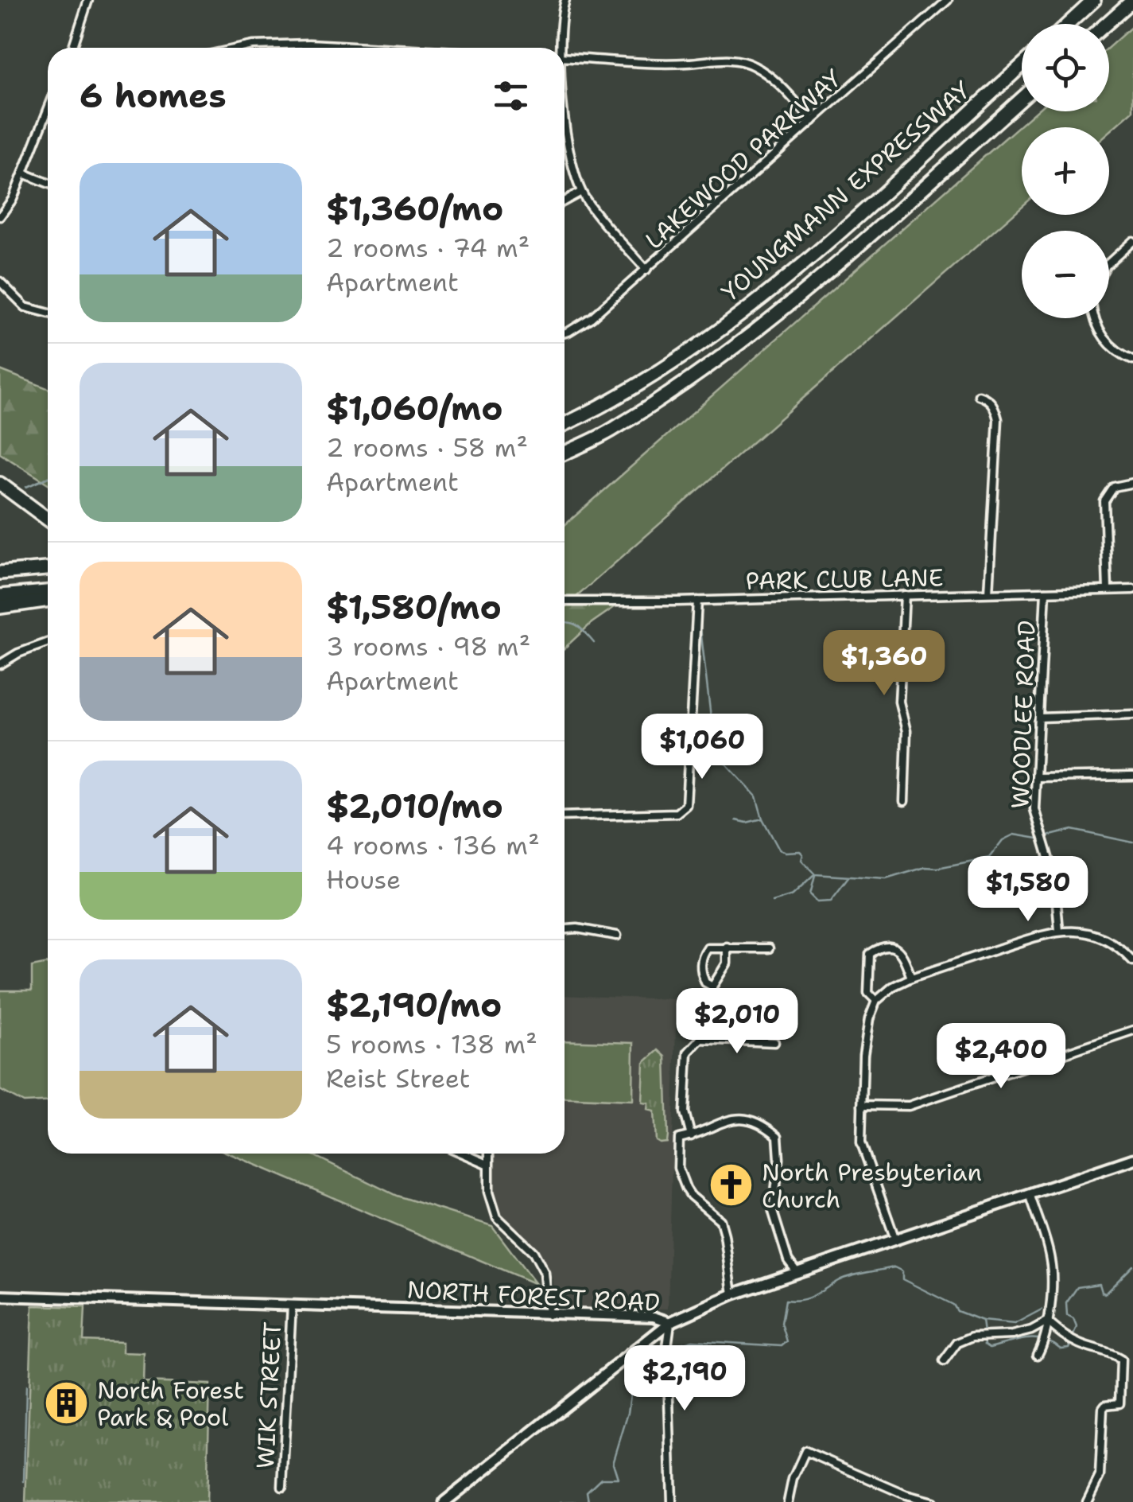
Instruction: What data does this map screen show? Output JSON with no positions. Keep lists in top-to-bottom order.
{
  "streets": {
    "highway": ["YOUNGMANN EXPRESSWAY"],
    "main road": ["NORTH FOREST ROAD"],
    "street": [
      "LAKEWOOD PARKWAY",
      "PARK CLUB LANE",
      "WOODLEE ROAD",
      "WIK STREET"
    ]
  },
  "crossings": [
    ["PARK CLUB LANE", "WOODLEE ROAD"],
    ["NORTH FOREST ROAD", "WIK STREET"]
  ],
  "places": {
    "church": ["North Presbyterian Church"],
    "building": ["North Forest Park & Pool"]
  },
  "page": {
    "map_buttons": ["+", "−"],
    "heading": "6 homes",
    "list": [
      {
        "name": "$1,360/mo",
        "note": "2 rooms · 74 m² · Apartment"
      },
      {
        "name": "$1,060/mo",
        "note": "2 rooms · 58 m² · Apartment"
      },
      {
        "name": "$1,580/mo",
        "note": "3 rooms · 98 m² · Apartment"
      },
      {
        "name": "$2,010/mo",
        "note": "4 rooms · 136 m² · House"
      },
      {
        "name": "$2,190/mo",
        "note": "5 rooms · 138 m² · Reist Street"
      }
    ],
    "price": [
      "$1,360",
      "$1,060",
      "$1,580",
      "$2,010",
      "$2,400",
      "$2,190"
    ]
  }
}
